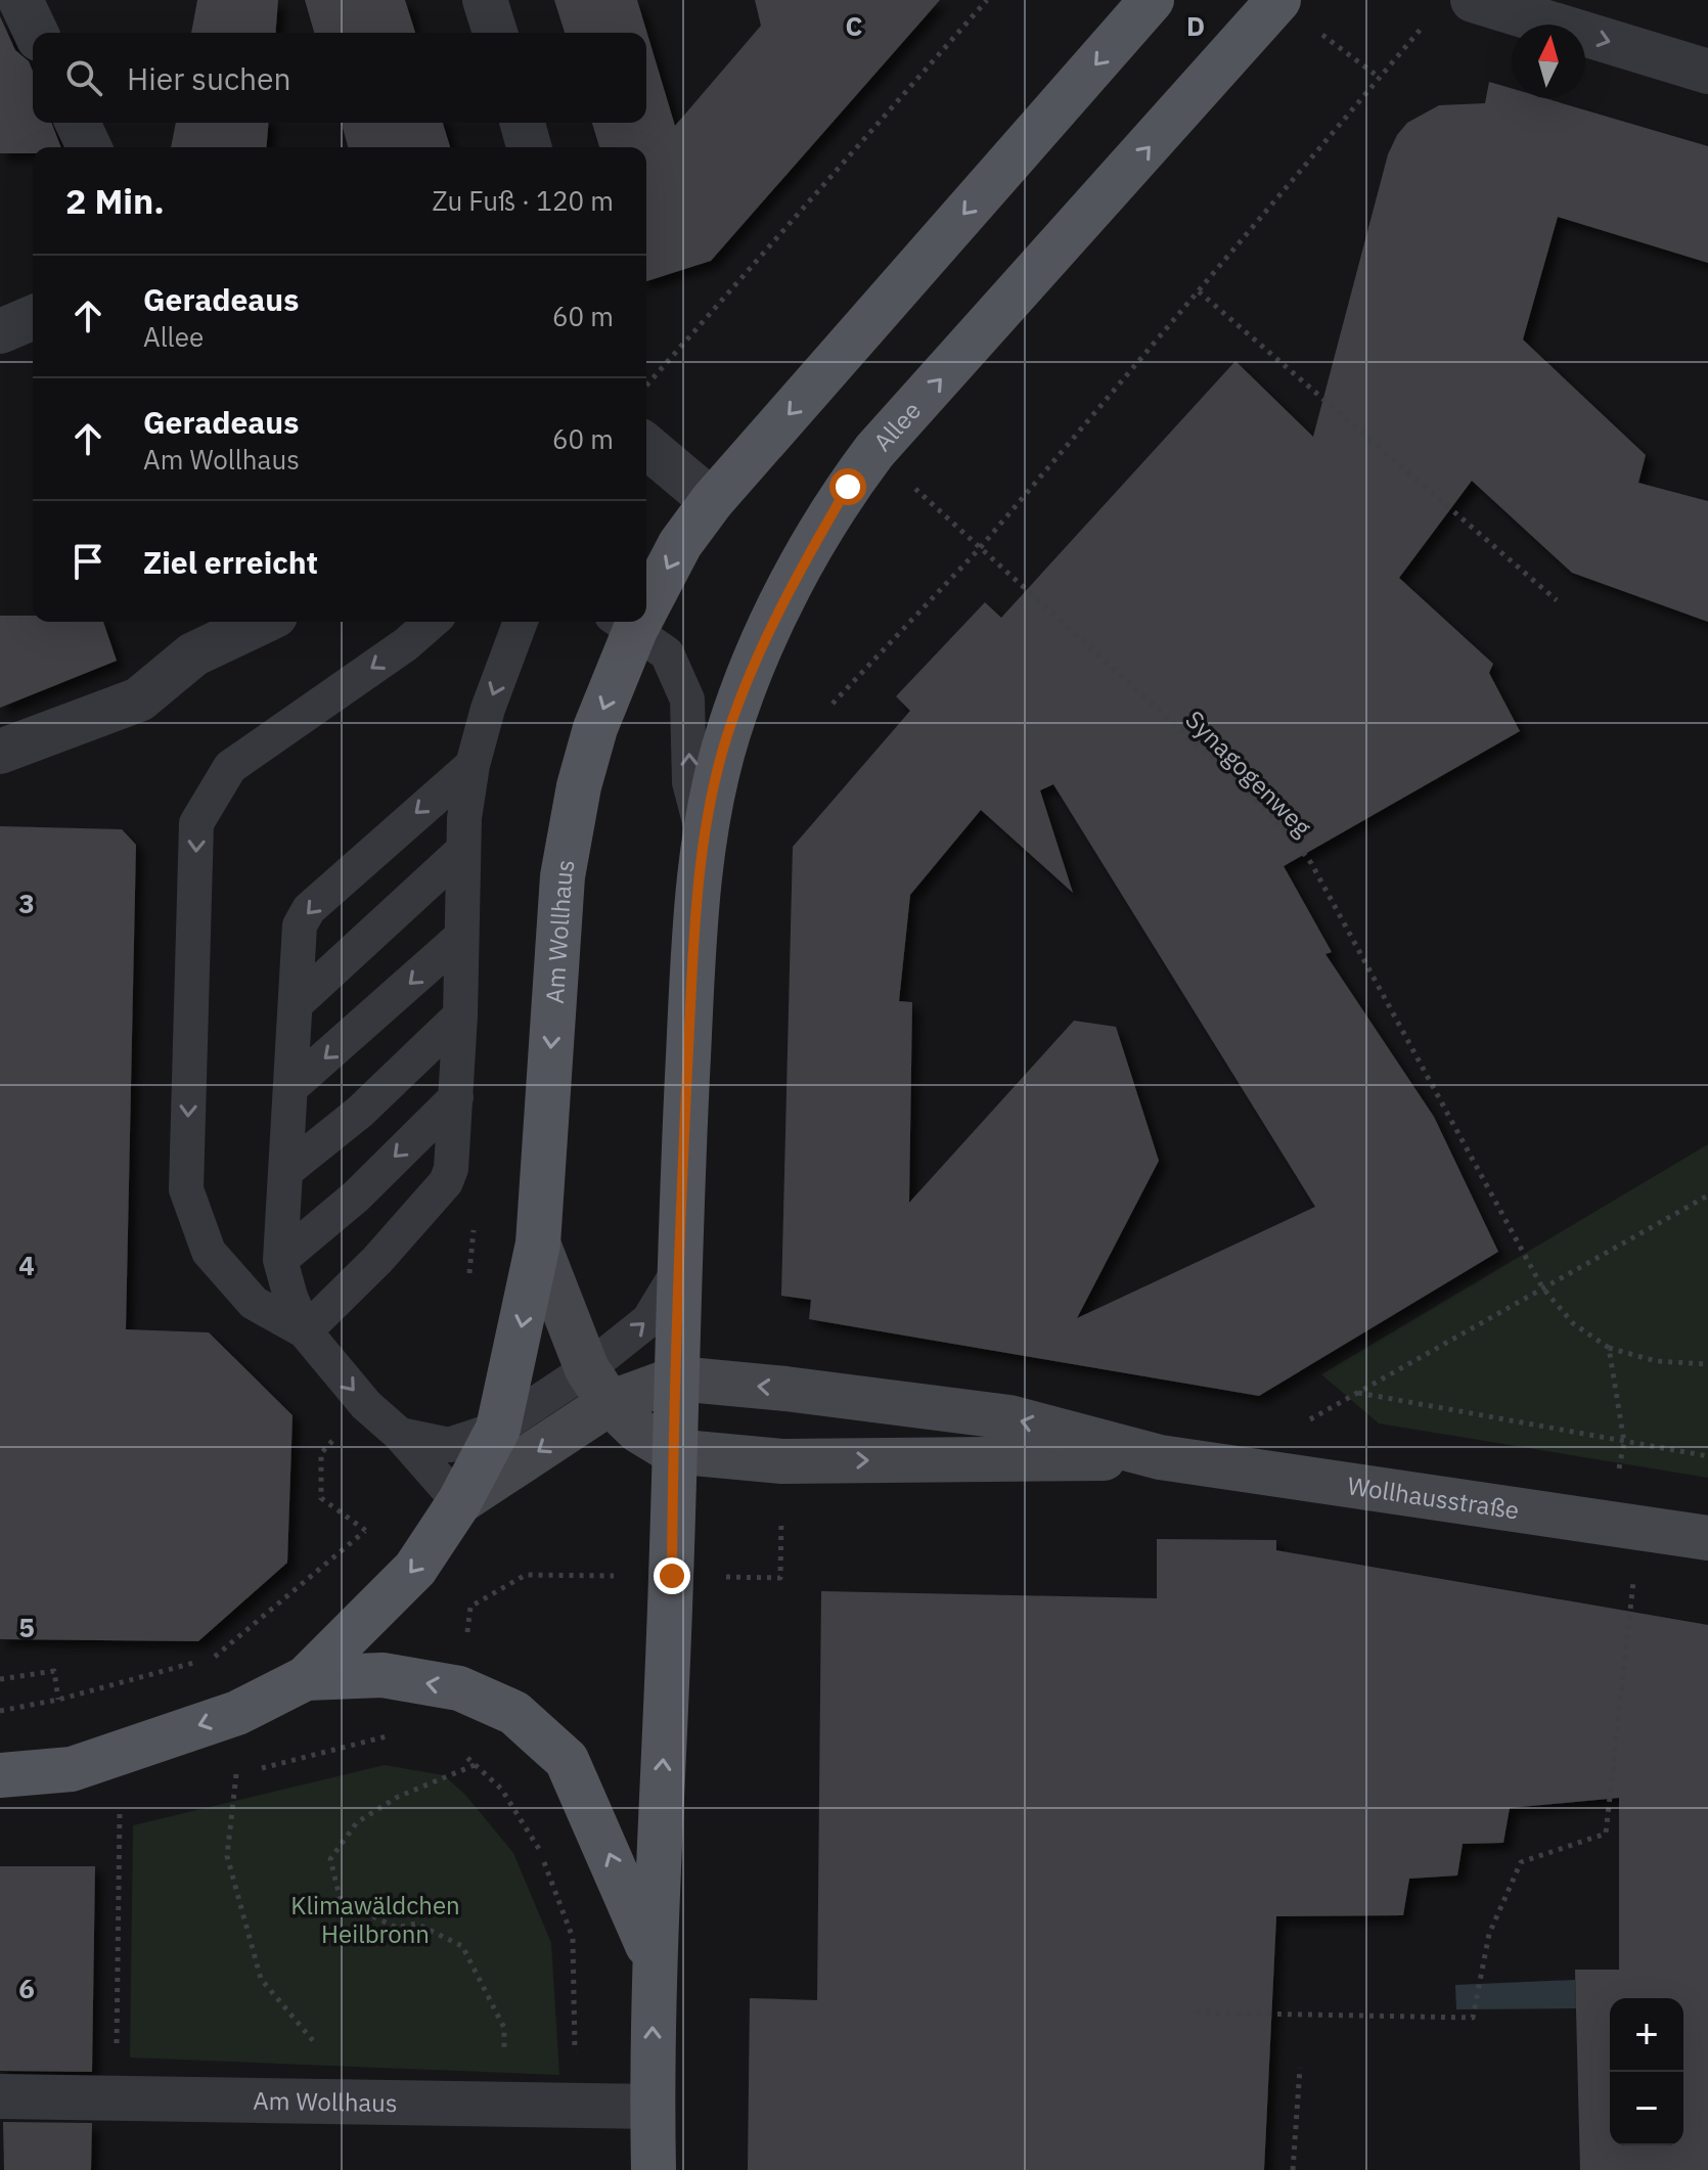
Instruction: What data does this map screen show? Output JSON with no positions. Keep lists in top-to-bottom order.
{
  "streets": {
    "main road": ["Allee", "Am Wollhaus"],
    "street": ["Wollhausstraße"],
    "path": ["Synagogenweg"]
  },
  "crossings": [
    ["Allee", "Synagogenweg"],
    ["Allee", "Am Wollhaus"],
    ["Am Wollhaus", "Wollhausstraße"]
  ],
  "parks": ["Klimawäldchen Heilbronn"],
  "north": "top",
  "page": {
    "search": "Hier suchen",
    "heading": ["2 Min.", "Zu Fuß · 120 m"],
    "list": [
      ["Geradeaus", "Allee", "60 m"],
      ["Geradeaus", "Am Wollhaus", "60 m"],
      "Ziel erreicht"
    ],
    "map_buttons": ["+", "−"]
  },
  "grid": {
    "columns": ["C", "D"],
    "rows": [
      "3",
      "4",
      "5",
      "6"
    ]
  }
}
